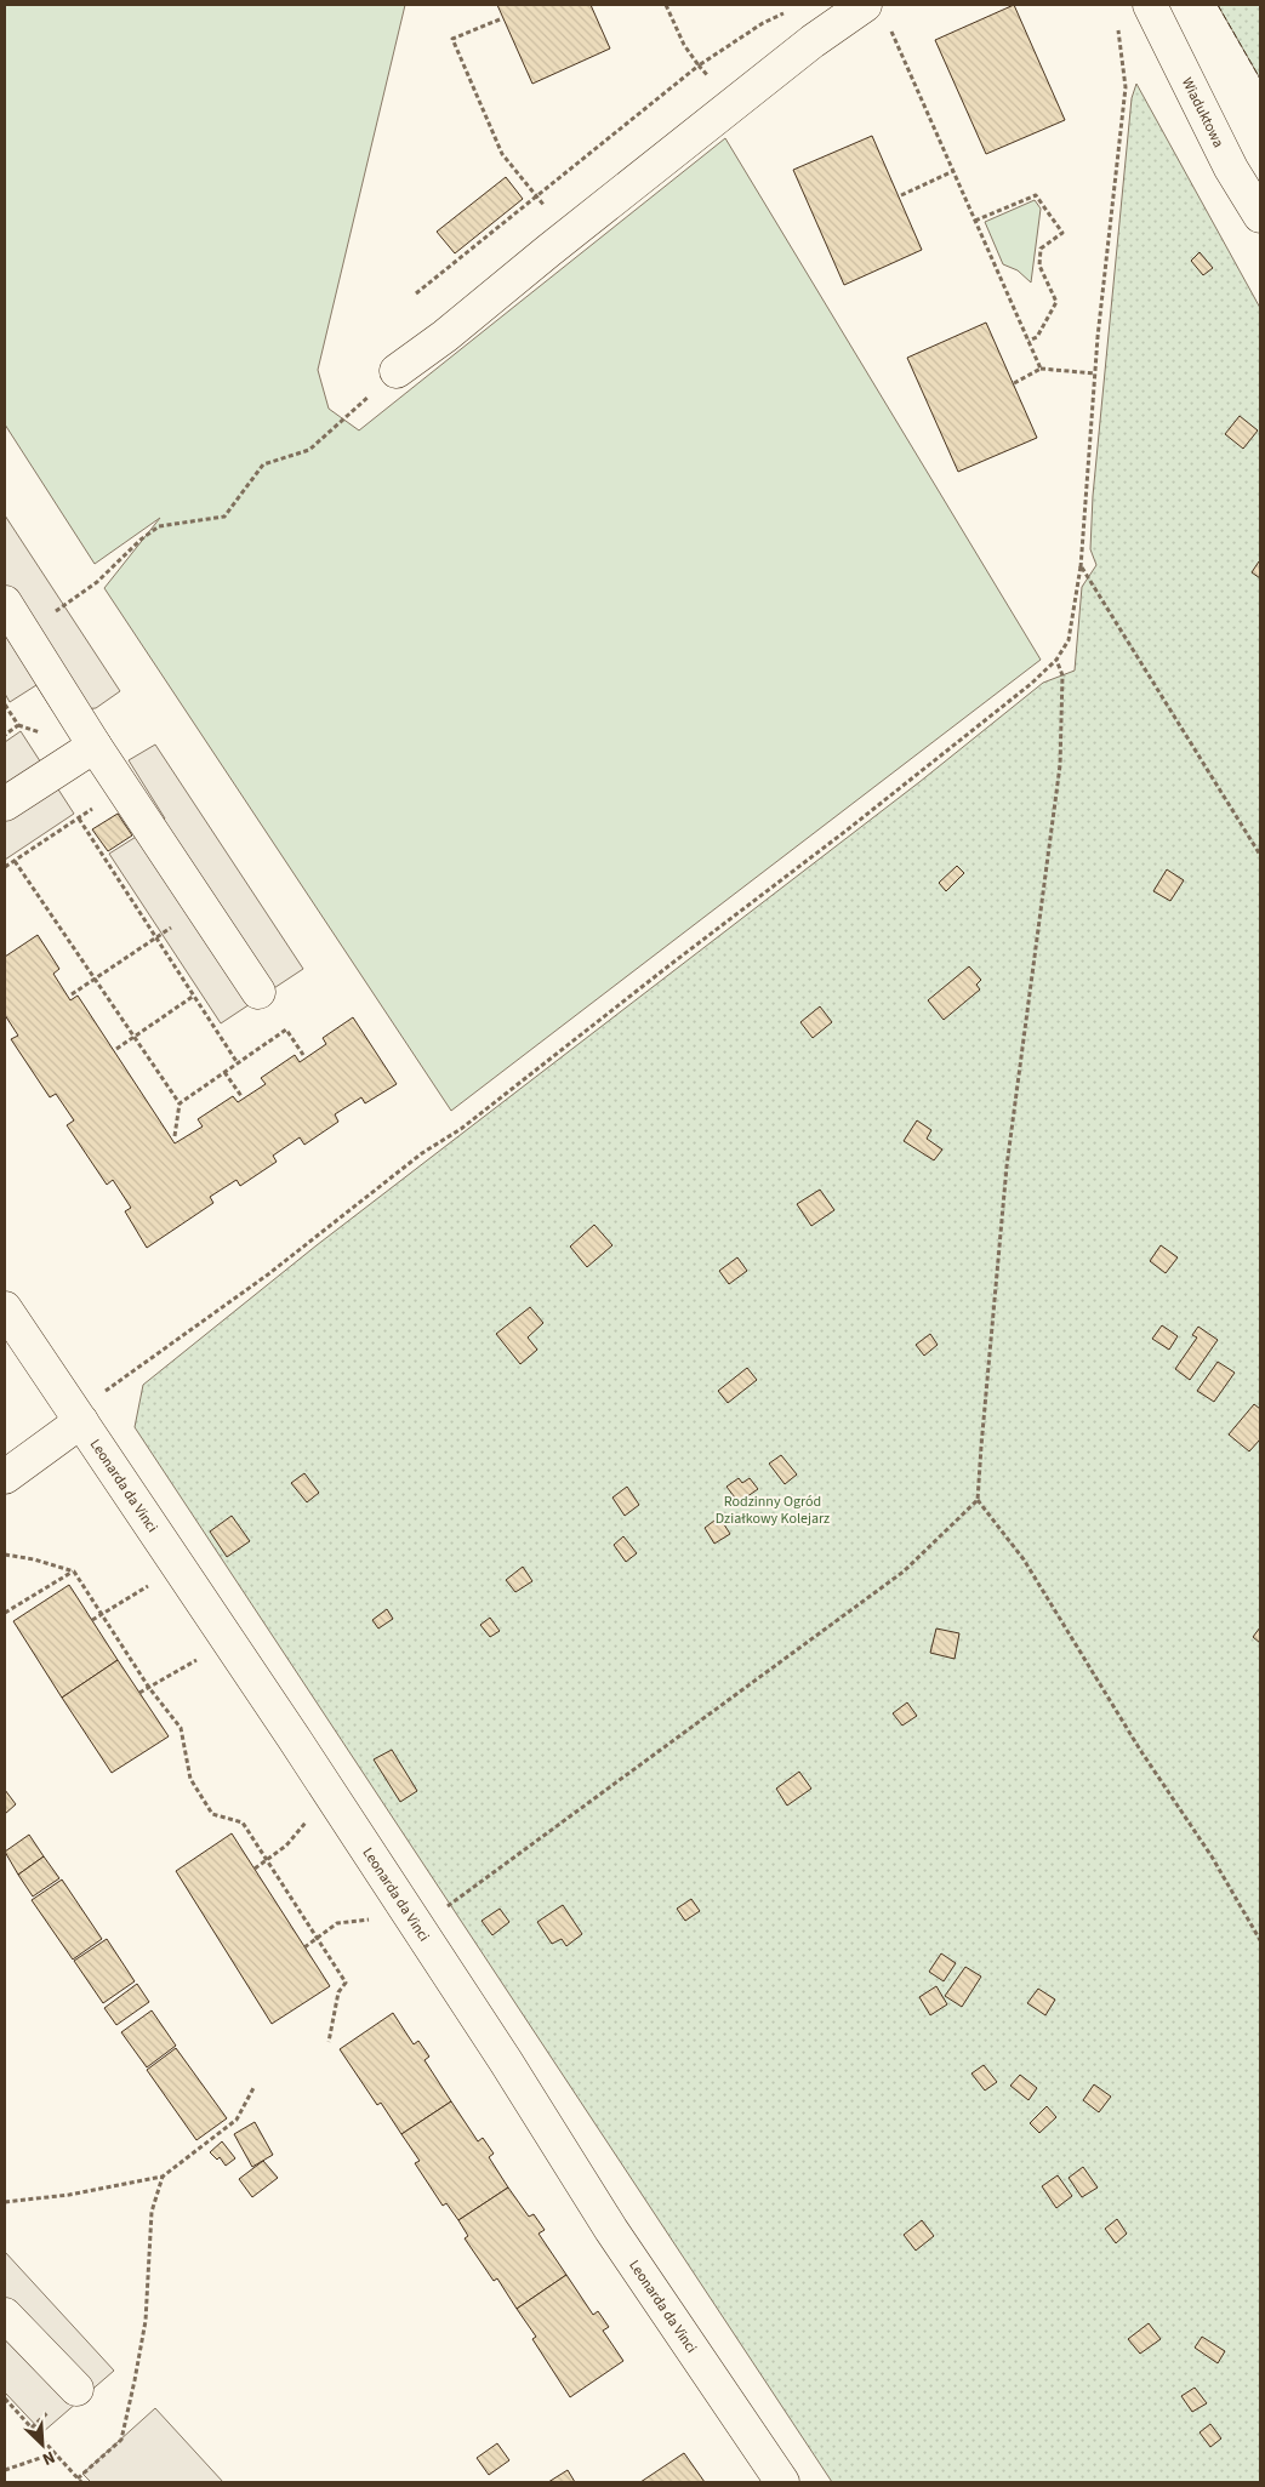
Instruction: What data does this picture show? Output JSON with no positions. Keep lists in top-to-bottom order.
{
  "streets": {
    "street": ["Wiaduktowa", "Leonarda da Vinci"]
  },
  "parks": ["Rodzinny Ogród Działkowy Kolejarz"],
  "north": "bottom right"
}
